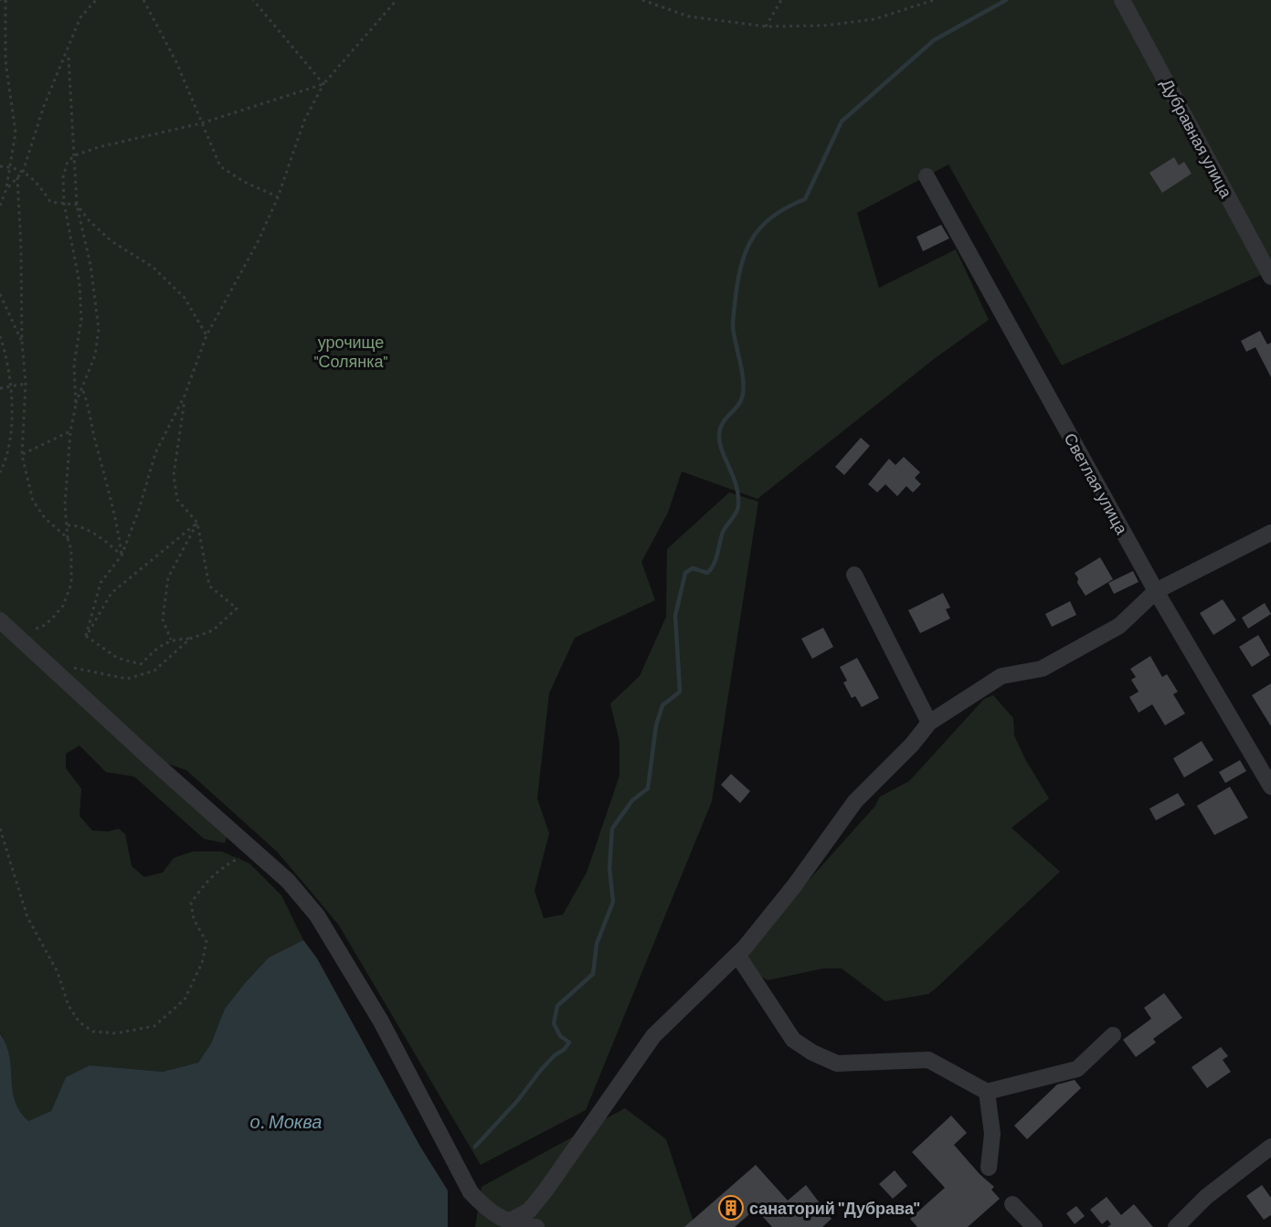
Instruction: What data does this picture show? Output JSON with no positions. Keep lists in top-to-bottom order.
{
  "streets": {
    "street": ["Дубравная улица", "Светлая улица"]
  },
  "water": ["о. Моква"],
  "parks": ["урочище \"Солянка\""],
  "places": {
    "building": ["санаторий \"Дубрава\""]
  }
}
